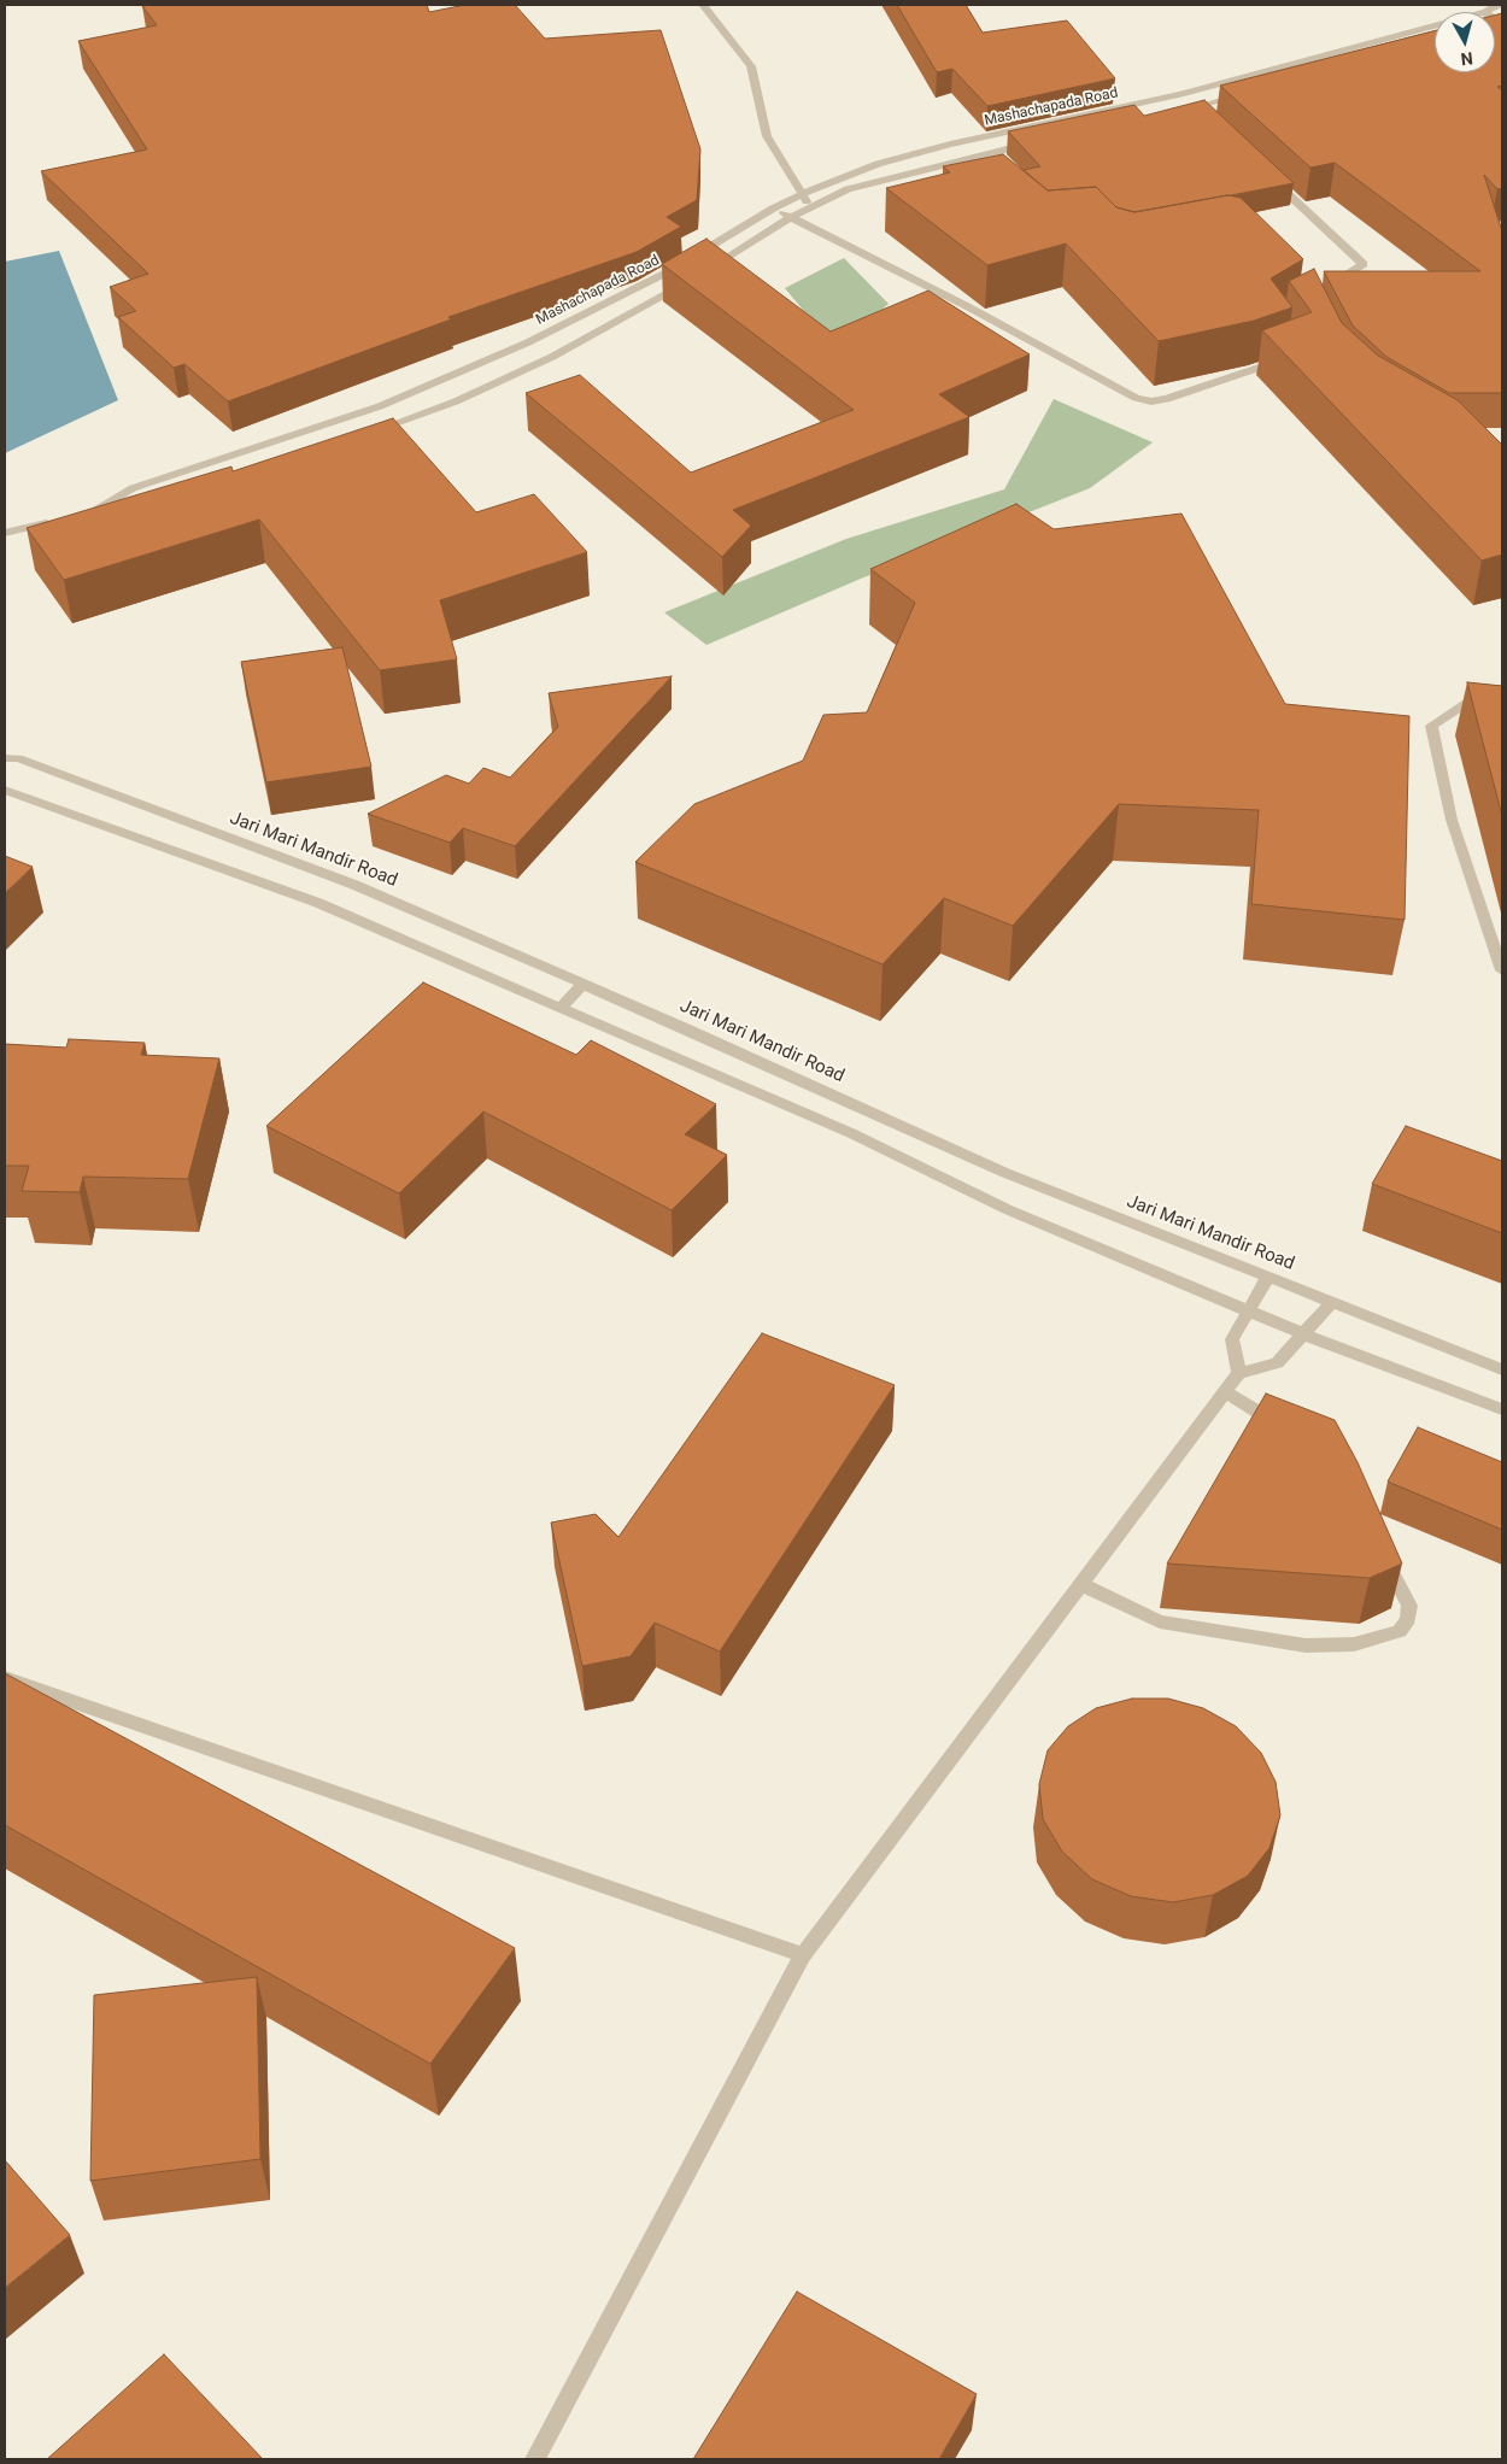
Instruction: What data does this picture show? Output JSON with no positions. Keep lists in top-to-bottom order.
{
  "streets": {
    "street": ["Mashachapada Road", "Jari Mari Mandir Road"]
  },
  "north": "bottom"
}
